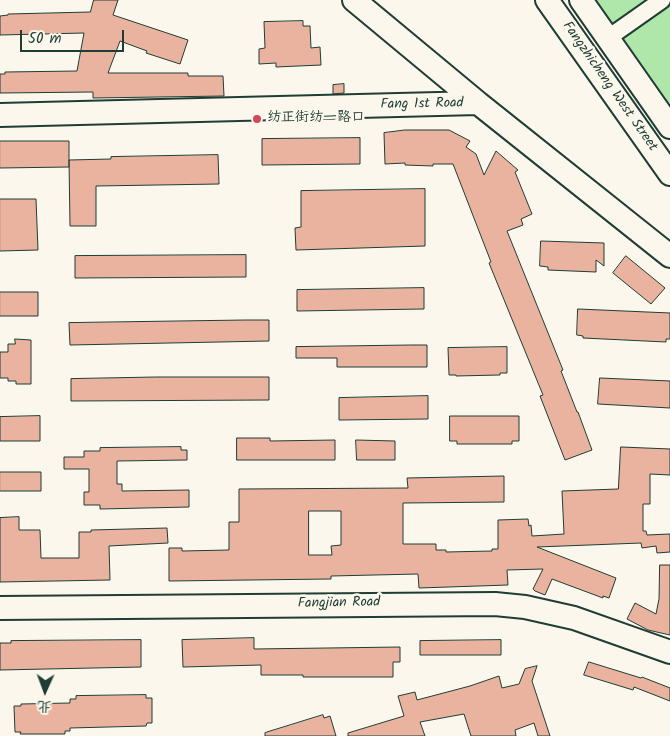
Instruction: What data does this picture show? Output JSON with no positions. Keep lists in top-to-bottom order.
{
  "streets": {
    "street": ["Fangzhicheng West Street", "Fang 1st Road", "Fangjian Road"]
  },
  "places": ["纺正街纺一路口"],
  "scale_bar": "50 m",
  "north": "bottom"
}
